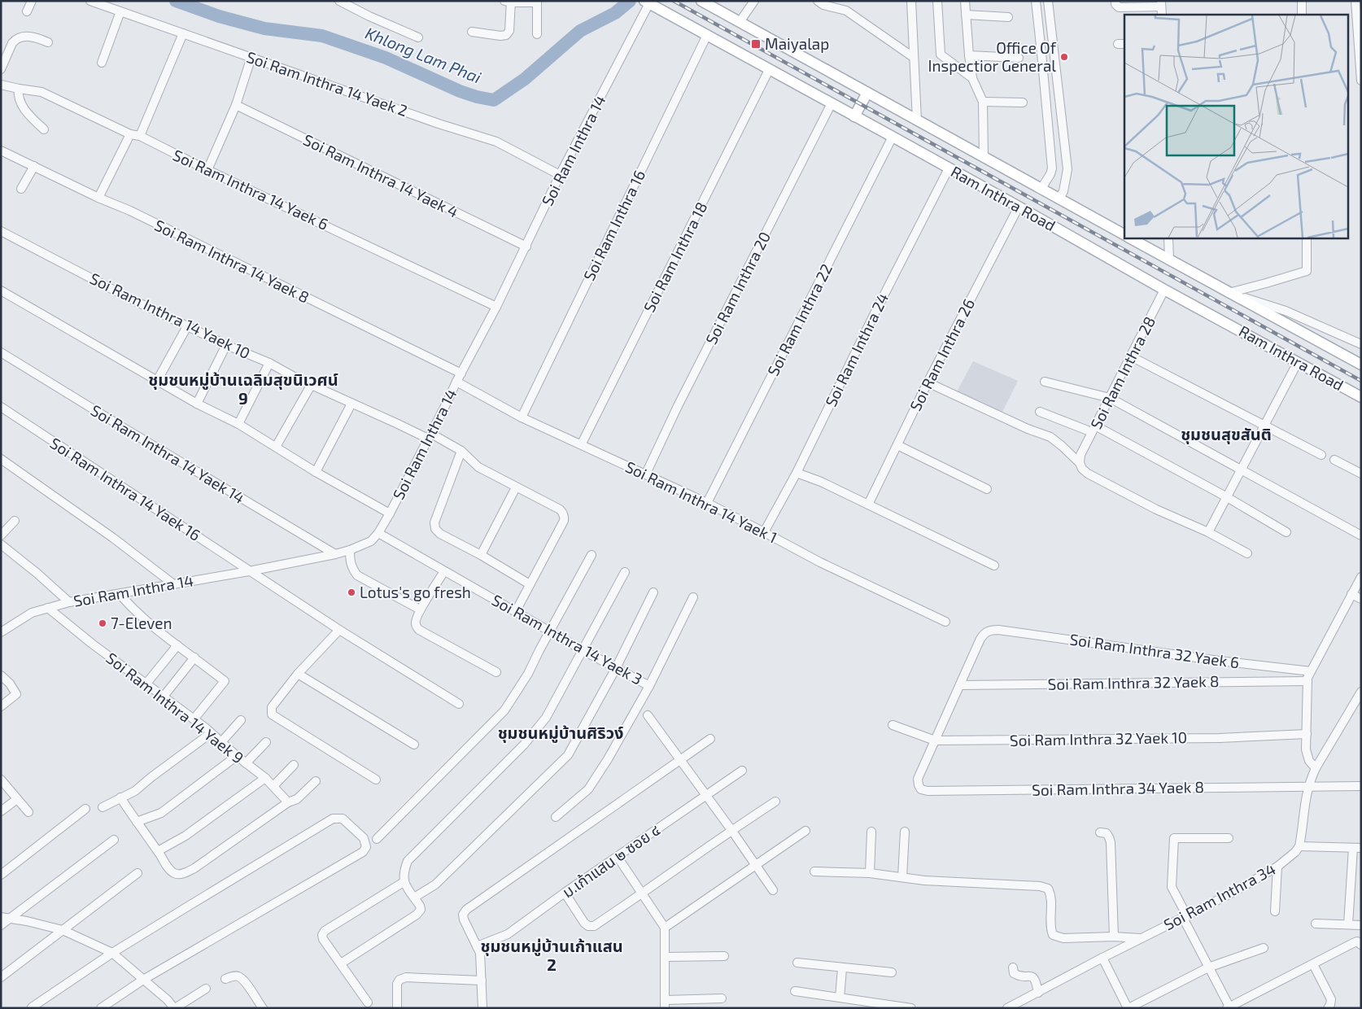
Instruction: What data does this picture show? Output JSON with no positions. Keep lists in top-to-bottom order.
{
  "streets": {
    "main road": ["Ram Inthra Road"],
    "street": [
      "Soi Ram Inthra 14 Yaek 2",
      "Soi Ram Inthra 14",
      "Soi Ram Inthra 14 Yaek 4",
      "Soi Ram Inthra 14 Yaek 6",
      "Soi Ram Inthra 16",
      "Soi Ram Inthra 18",
      "Soi Ram Inthra 14 Yaek 8",
      "Soi Ram Inthra 20",
      "Soi Ram Inthra 14 Yaek 10",
      "Soi Ram Inthra 22",
      "Soi Ram Inthra 24",
      "Soi Ram Inthra 26",
      "Soi Ram Inthra 28",
      "Soi Ram Inthra 14 Yaek 14",
      "Soi Ram Inthra 14 Yaek 16",
      "Soi Ram Inthra 14 Yaek 1",
      "Soi Ram Inthra 14 Yaek 3",
      "Soi Ram Inthra 32 Yaek 6",
      "Soi Ram Inthra 32 Yaek 8",
      "Soi Ram Inthra 14 Yaek 9",
      "Soi Ram Inthra 32 Yaek 10",
      "Soi Ram Inthra 34 Yaek 8",
      "ม.เก้าแสน ๒ ซอย ๔",
      "Soi Ram Inthra 34"
    ]
  },
  "crossings": [
    ["Soi Ram Inthra 14 Yaek 2", "Soi Ram Inthra 14"],
    ["Soi Ram Inthra 14", "Soi Ram Inthra 14 Yaek 4"],
    ["Soi Ram Inthra 14", "Soi Ram Inthra 14 Yaek 6"],
    ["Soi Ram Inthra 14", "Ram Inthra Road"],
    ["Soi Ram Inthra 14", "Soi Ram Inthra 14 Yaek 8"],
    ["Soi Ram Inthra 14", "Soi Ram Inthra 14 Yaek 10"],
    ["Soi Ram Inthra 14", "Soi Ram Inthra 14 Yaek 14"],
    ["Soi Ram Inthra 14", "Soi Ram Inthra 14 Yaek 16"],
    ["Soi Ram Inthra 14", "Soi Ram Inthra 14 Yaek 1"],
    ["Soi Ram Inthra 14", "Soi Ram Inthra 14 Yaek 3"],
    ["Soi Ram Inthra 14", "Soi Ram Inthra 14 Yaek 9"],
    ["Ram Inthra Road", "Soi Ram Inthra 16"],
    ["Ram Inthra Road", "Soi Ram Inthra 18"],
    ["Ram Inthra Road", "Soi Ram Inthra 20"],
    ["Ram Inthra Road", "Soi Ram Inthra 22"],
    ["Ram Inthra Road", "Soi Ram Inthra 24"],
    ["Ram Inthra Road", "Soi Ram Inthra 26"],
    ["Ram Inthra Road", "Soi Ram Inthra 28"],
    ["Soi Ram Inthra 16", "Soi Ram Inthra 14 Yaek 1"],
    ["Soi Ram Inthra 18", "Soi Ram Inthra 14 Yaek 1"],
    ["Soi Ram Inthra 20", "Soi Ram Inthra 14 Yaek 1"],
    ["Soi Ram Inthra 22", "Soi Ram Inthra 14 Yaek 1"],
    ["Soi Ram Inthra 24", "Soi Ram Inthra 14 Yaek 1"],
    ["Soi Ram Inthra 32 Yaek 6", "Soi Ram Inthra 32 Yaek 8"],
    ["Soi Ram Inthra 32 Yaek 10", "Soi Ram Inthra 34 Yaek 8"]
  ],
  "districts": [
    "ชุมชนหมู่บ้านเฉลิมสุขนิเวศน์ 9",
    "ชุมชนสุขสันติ",
    "ชุมชนหมู่บ้านศิริวง์",
    "ชุมชนหมู่บ้านเก้าแสน 2"
  ],
  "water": ["Khlong Lam Phai"],
  "places": {
    "transit": ["Maiyalap"],
    "other": ["Office Of Inspectior General", "Lotus's go fresh", "7-Eleven"]
  }
}
